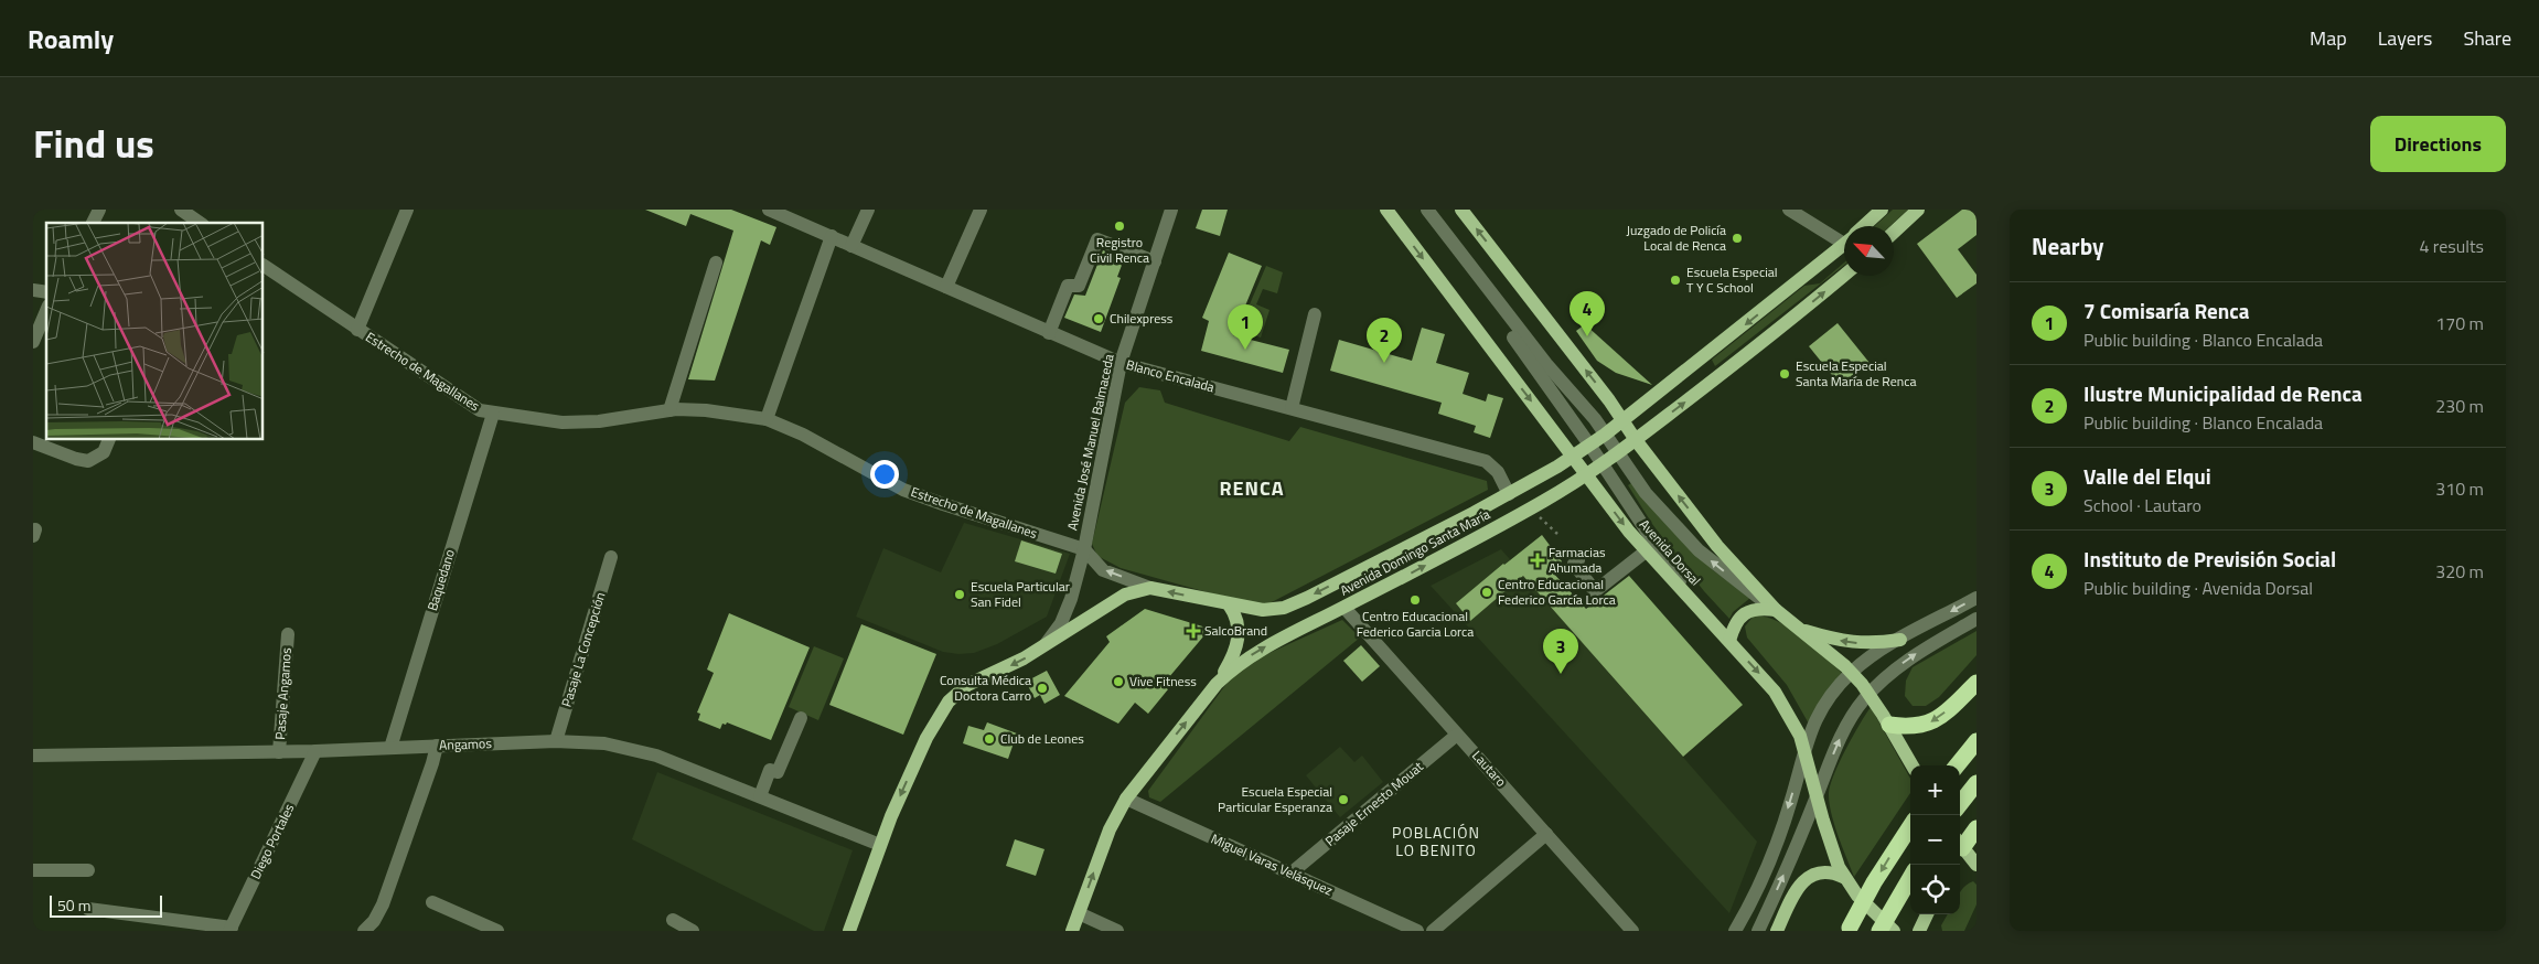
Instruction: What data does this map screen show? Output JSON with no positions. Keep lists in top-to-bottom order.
{
  "streets": {
    "main road": ["Avenida José Manuel Balmaceda", "Avenida Domingo Santa María", "Avenida Dorsal"],
    "street": [
      "Estrecho de Magallanes",
      "Blanco Encalada",
      "Baquedano",
      "Pasaje La Concepción",
      "Pasaje Angamos",
      "Angamos",
      "Lautaro",
      "Pasaje Ernesto Mouat",
      "Diego Portales",
      "Miguel Varas Velásquez"
    ]
  },
  "crossings": [
    ["Estrecho de Magallanes", "Avenida José Manuel Balmaceda"],
    ["Estrecho de Magallanes", "Baquedano"],
    ["Blanco Encalada", "Avenida José Manuel Balmaceda"],
    ["Blanco Encalada", "Avenida Domingo Santa María"],
    ["Avenida José Manuel Balmaceda", "Avenida Domingo Santa María"],
    ["Avenida José Manuel Balmaceda", "Angamos"],
    ["Avenida Domingo Santa María", "Avenida Dorsal"],
    ["Avenida Domingo Santa María", "Lautaro"],
    ["Avenida Domingo Santa María", "Miguel Varas Velásquez"],
    ["Baquedano", "Angamos"],
    ["Pasaje La Concepción", "Angamos"],
    ["Pasaje Angamos", "Angamos"],
    ["Angamos", "Diego Portales"],
    ["Lautaro", "Pasaje Ernesto Mouat"],
    ["Pasaje Ernesto Mouat", "Miguel Varas Velásquez"]
  ],
  "districts": ["RENCA", "POBLACIÓN LO BENITO"],
  "places": {
    "other": [
      "Registro Civil Renca",
      "Juzgado de Policía Local de Renca",
      "Escuela Especial T Y C School",
      "Chilexpress",
      "Escuela Especial Santa María de Renca",
      "Centro Educacional Federico García Lorca",
      "Escuela Particular San Fidel",
      "Centro Educacional Federico Garcia Lorca",
      "Vive Fitness",
      "Consulta Médica Doctora Carro",
      "Club de Leones",
      "Escuela Especial Particular Esperanza"
    ],
    "health": ["Farmacias Ahumada", "SalcoBrand"]
  },
  "scale_bar": "50 m",
  "north": "top left",
  "page": {
    "header": "Roamly",
    "nav": ["Map", "Layers", "Share"],
    "title": "Find us",
    "buttons": "Directions",
    "heading": ["Nearby", "4 results"],
    "list": [
      {
        "mark": "1",
        "name": "7 Comisaría Renca",
        "note": "Public building · Blanco Encalada",
        "value": "170 m"
      },
      {
        "mark": "2",
        "name": "Ilustre Municipalidad de Renca",
        "note": "Public building · Blanco Encalada",
        "value": "230 m"
      },
      {
        "mark": "3",
        "name": "Valle del Elqui",
        "note": "School · Lautaro",
        "value": "310 m"
      },
      {
        "mark": "4",
        "name": "Instituto de Previsión Social",
        "note": "Public building · Avenida Dorsal",
        "value": "320 m"
      }
    ],
    "pins": [
      "4",
      "1",
      "2",
      "3"
    ],
    "map_buttons": ["+", "−"],
    "scale": "50 m"
  }
}
